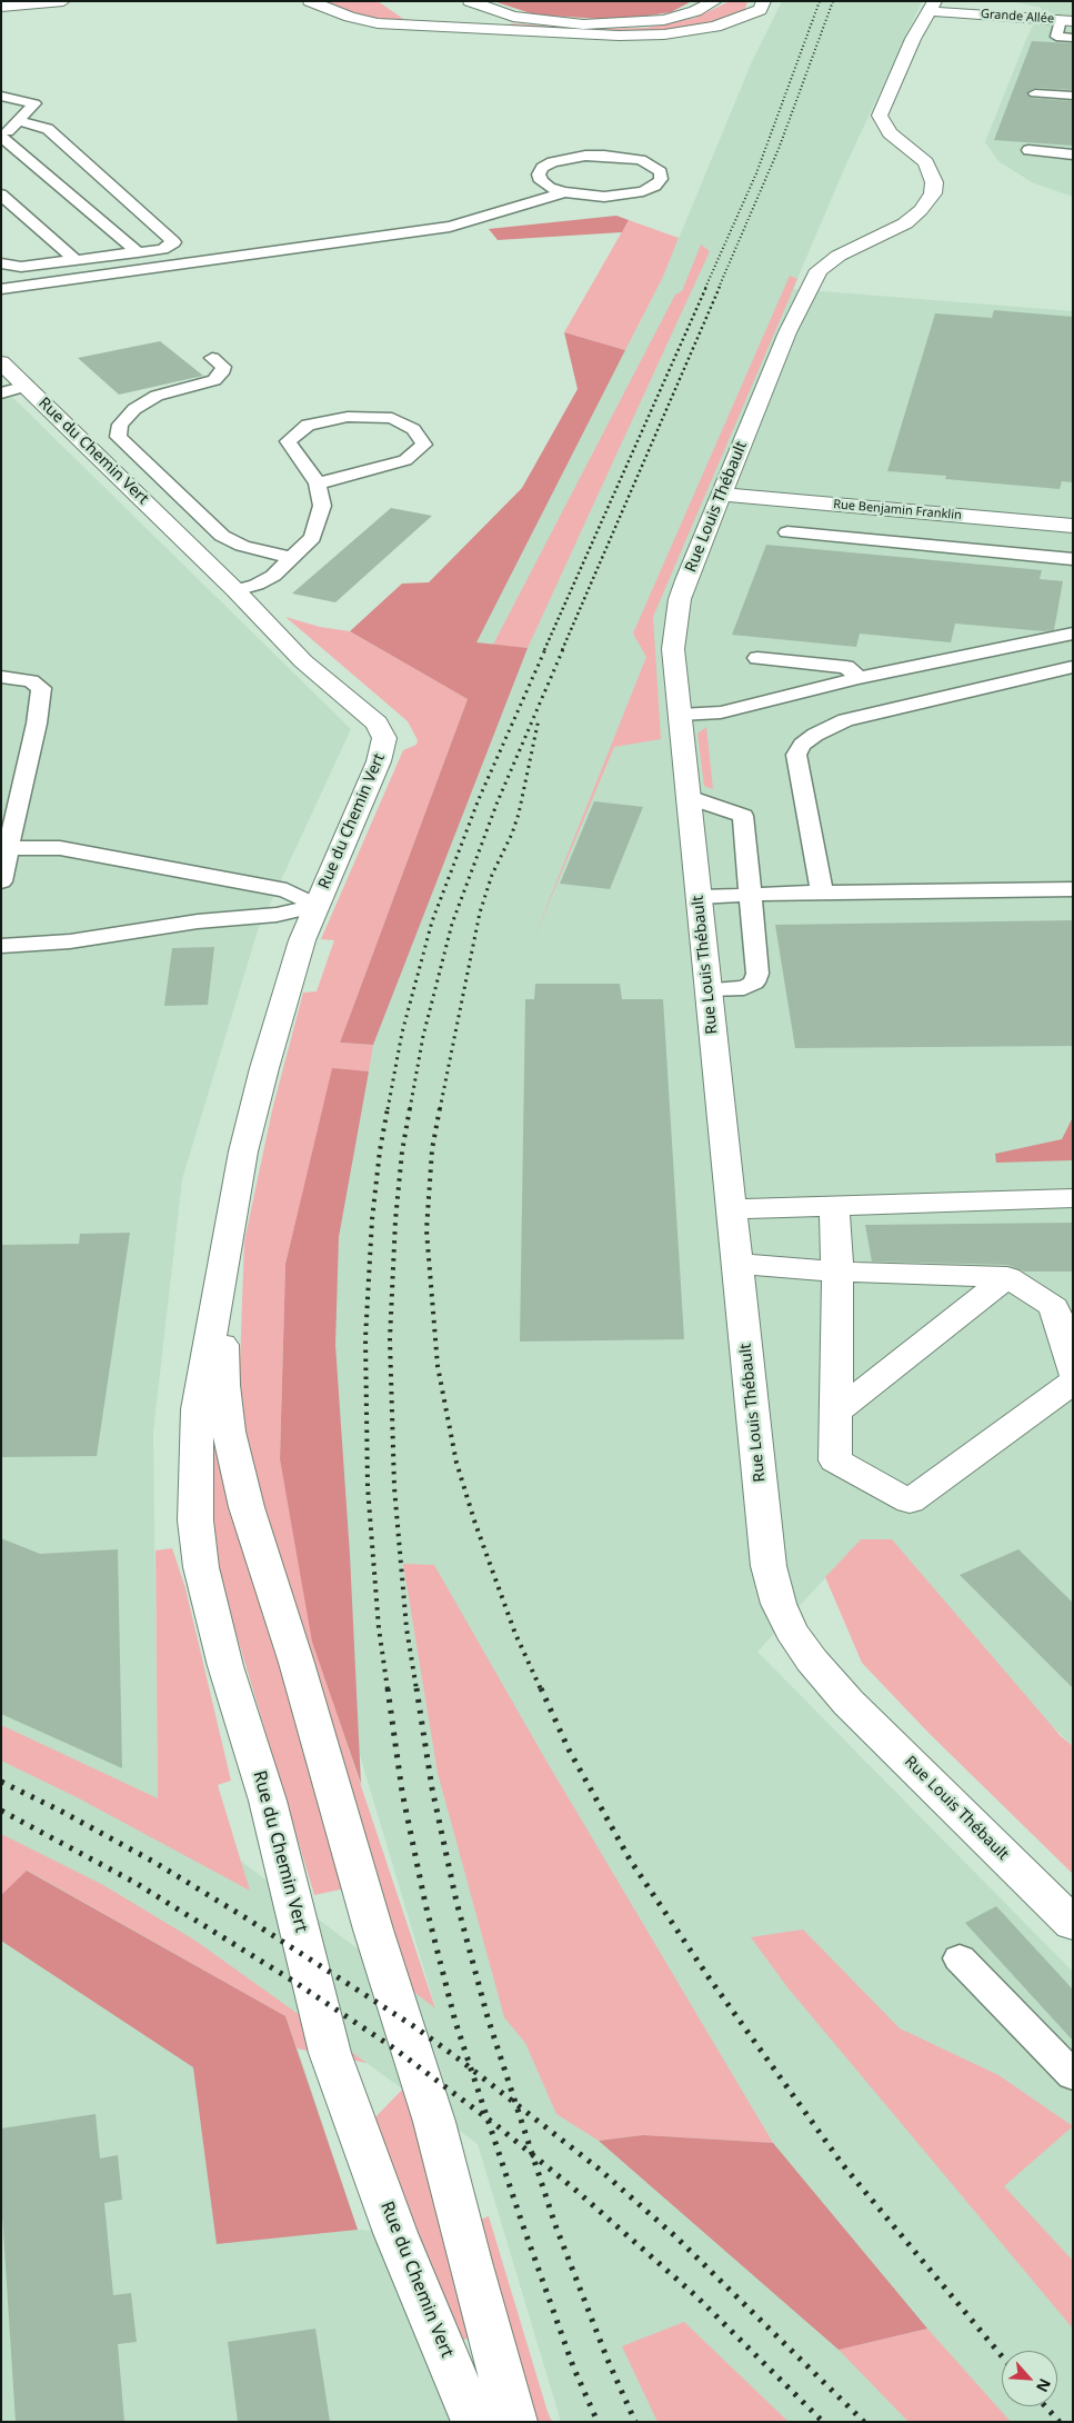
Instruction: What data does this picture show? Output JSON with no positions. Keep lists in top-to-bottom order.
{
  "streets": {
    "main road": [
      "Grande Allée",
      "Rue du Chemin Vert",
      "Rue Louis Thébault",
      "Rue Benjamin Franklin"
    ]
  },
  "crossings": [
    ["Grande Allée", "Rue Louis Thébault"],
    ["Rue Louis Thébault", "Rue Benjamin Franklin"]
  ],
  "north": "bottom right"
}
